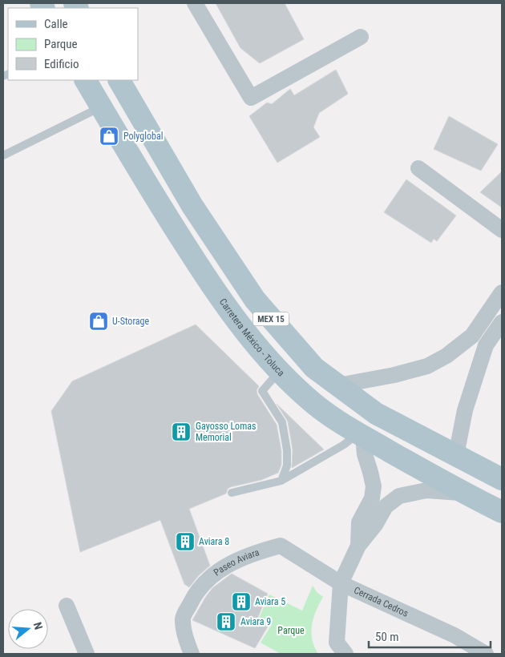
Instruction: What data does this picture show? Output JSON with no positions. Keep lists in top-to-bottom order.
{
  "streets": {
    "main road": ["MEX 15", "Carretera México - Toluca"],
    "street": ["Paseo Aviara", "Cerrada Cedros"]
  },
  "crossings": [
    ["Paseo Aviara", "Cerrada Cedros"]
  ],
  "parks": ["Parque"],
  "places": {
    "shop": ["Polyglobal", "U-Storage"],
    "building": [
      "Gayosso Lomas Memorial",
      "Aviara 8",
      "Aviara 5",
      "Aviara 9"
    ]
  },
  "legend": ["Calle", "Parque", "Edificio"],
  "scale_bar": "50 m",
  "north": "right"
}
